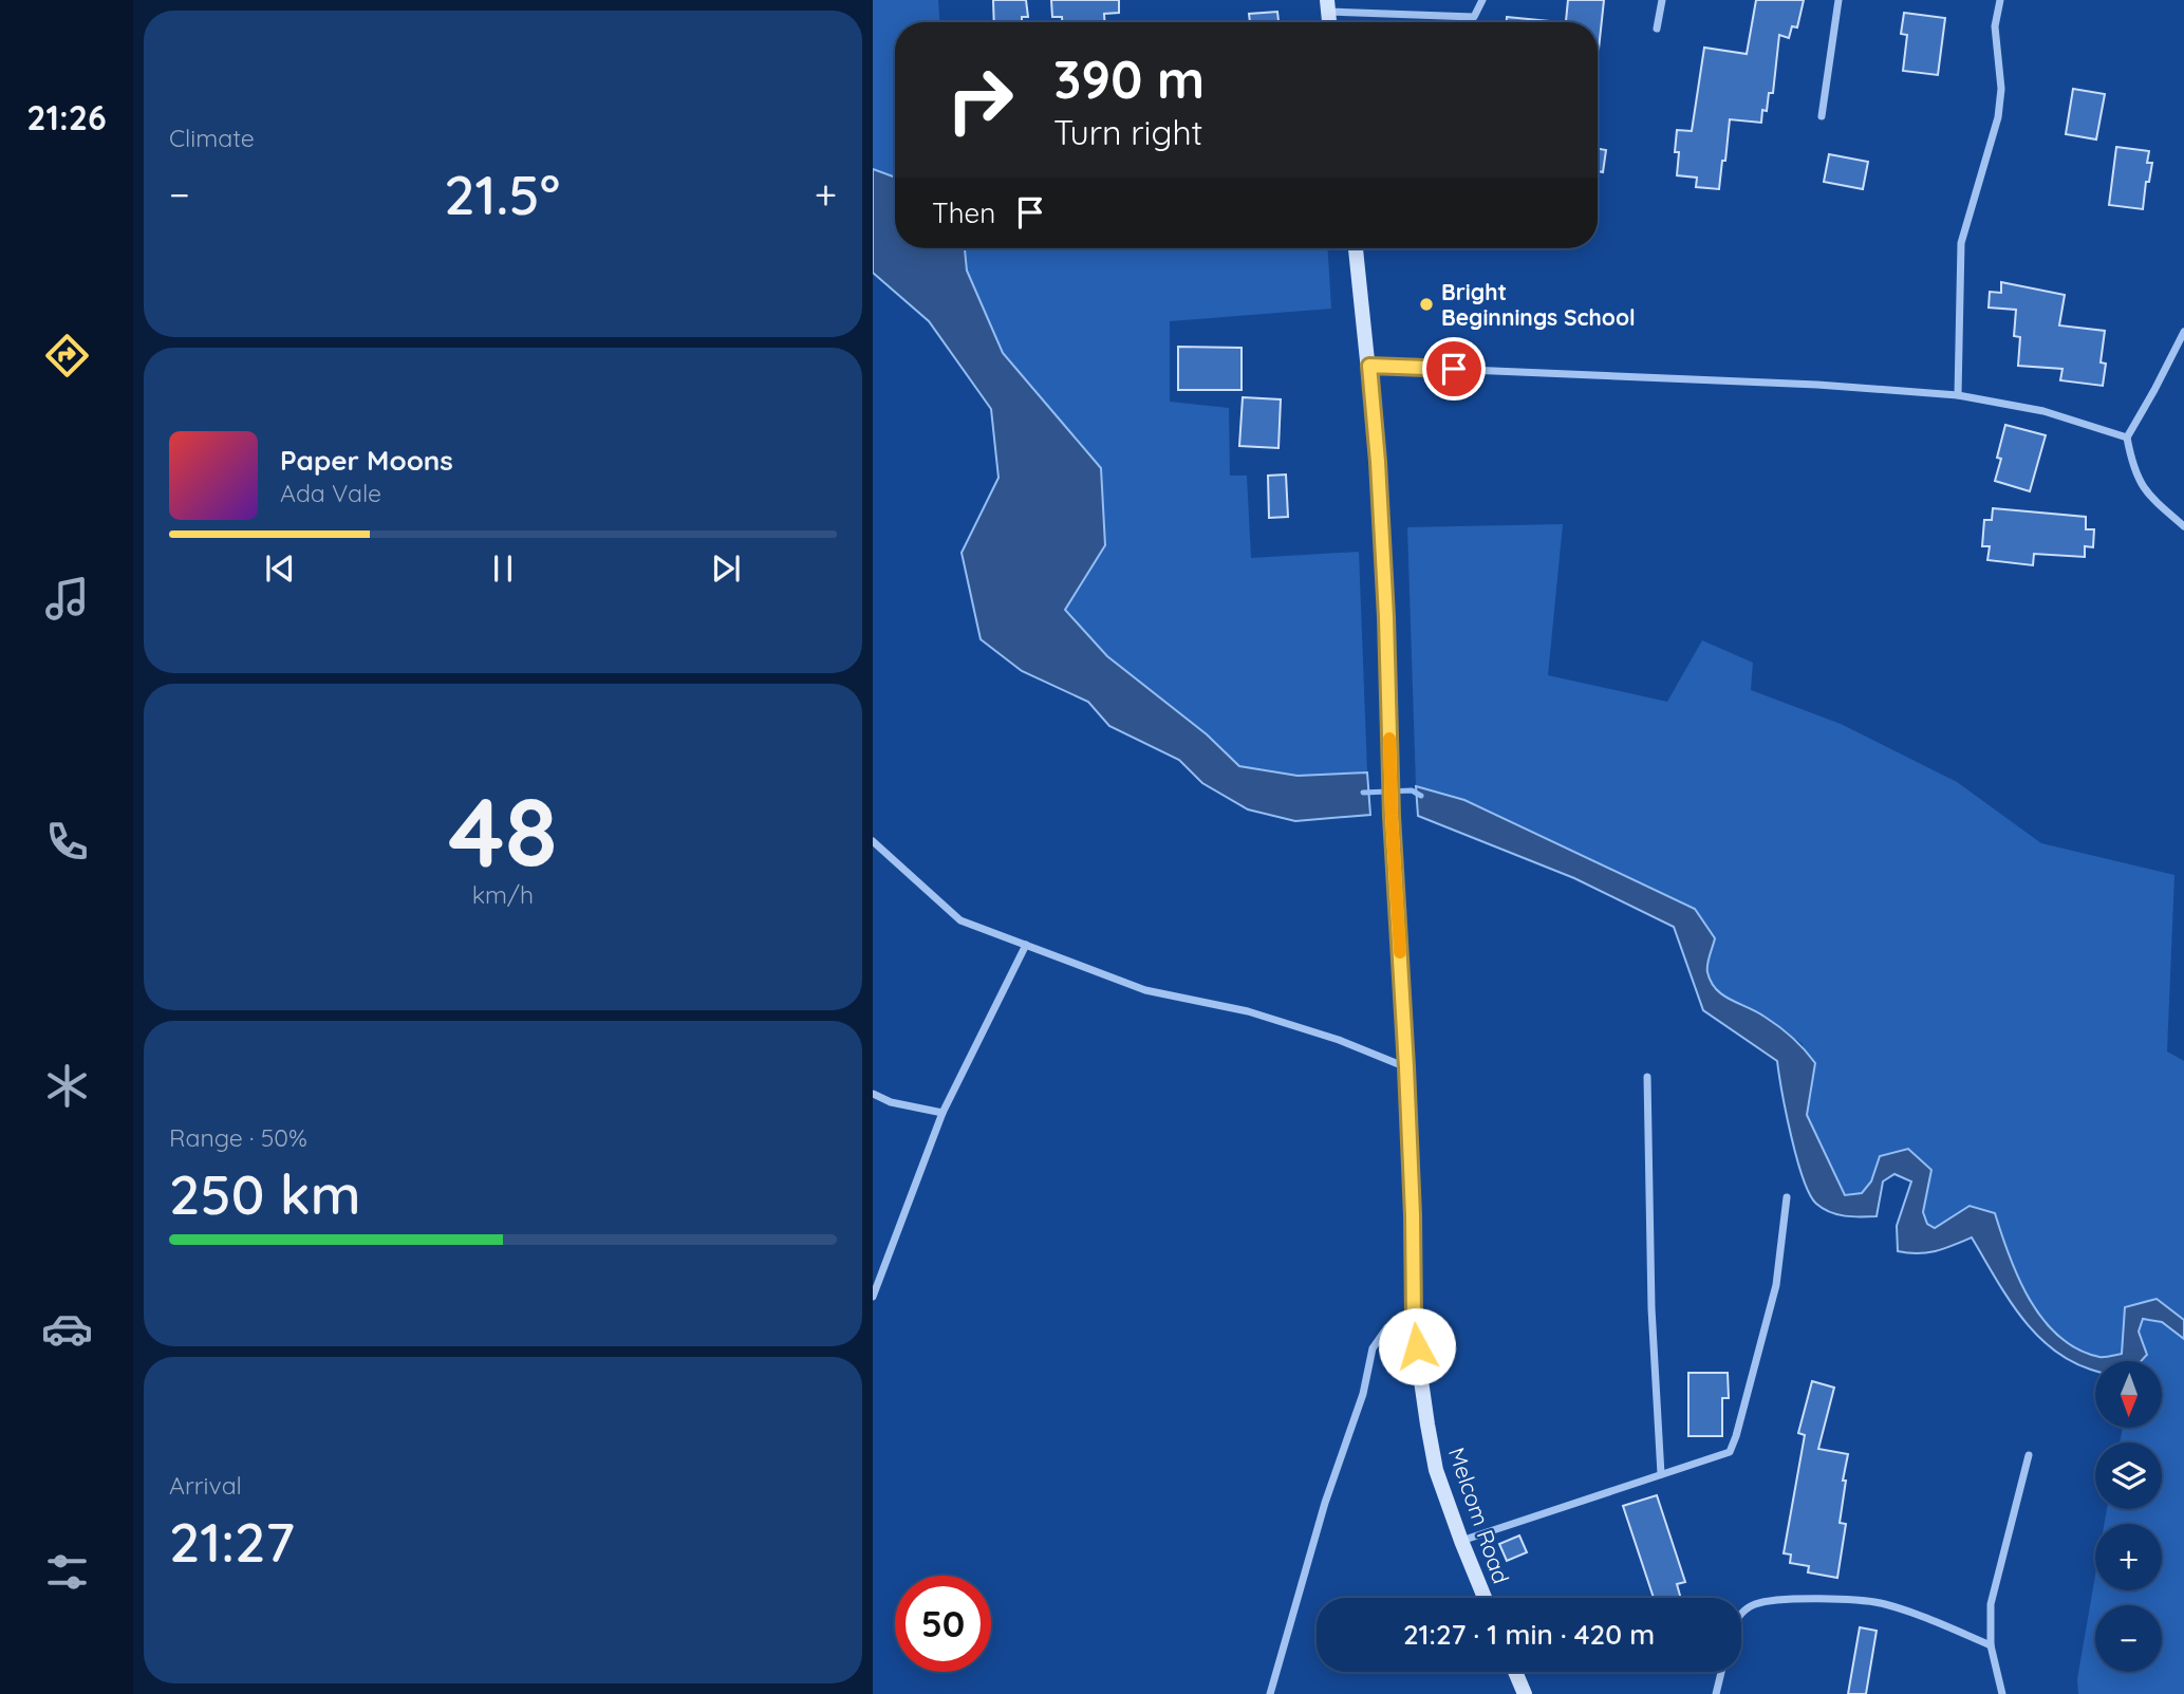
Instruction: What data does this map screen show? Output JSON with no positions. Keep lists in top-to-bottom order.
{
  "streets": {
    "main road": ["Melcom Road"]
  },
  "places": ["Bright Beginnings School"],
  "north": "bottom",
  "page": {
    "tabs": "21:26",
    "tile": [
      "Climate",
      ["48", "km/h"],
      ["Range · 50%", "250 km"],
      ["Arrival", "21:27"]
    ],
    "turn": ["390 m", "Turn right"],
    "heat": ["−", "21.5°", "+"],
    "then": "Then",
    "song": ["Paper Moons", "Ada Vale"],
    "map_buttons": ["+", "−"],
    "limit": "50",
    "trip": "21:27 · 1 min · 420 m"
  }
}
